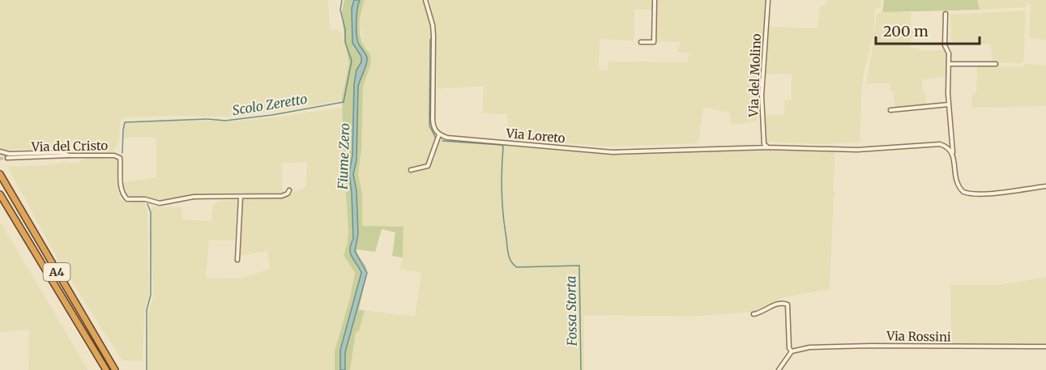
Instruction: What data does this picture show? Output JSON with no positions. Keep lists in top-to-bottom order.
{
  "streets": {
    "highway": ["A4"],
    "street": [
      "Via del Molino",
      "Via Loreto",
      "Via del Cristo",
      "Via Rossini"
    ]
  },
  "crossings": [
    ["Via del Molino", "Via Loreto"]
  ],
  "water": ["Scolo Zeretto", "Fiume Zero", "Fossa Storta"],
  "scale_bar": "200 m"
}
